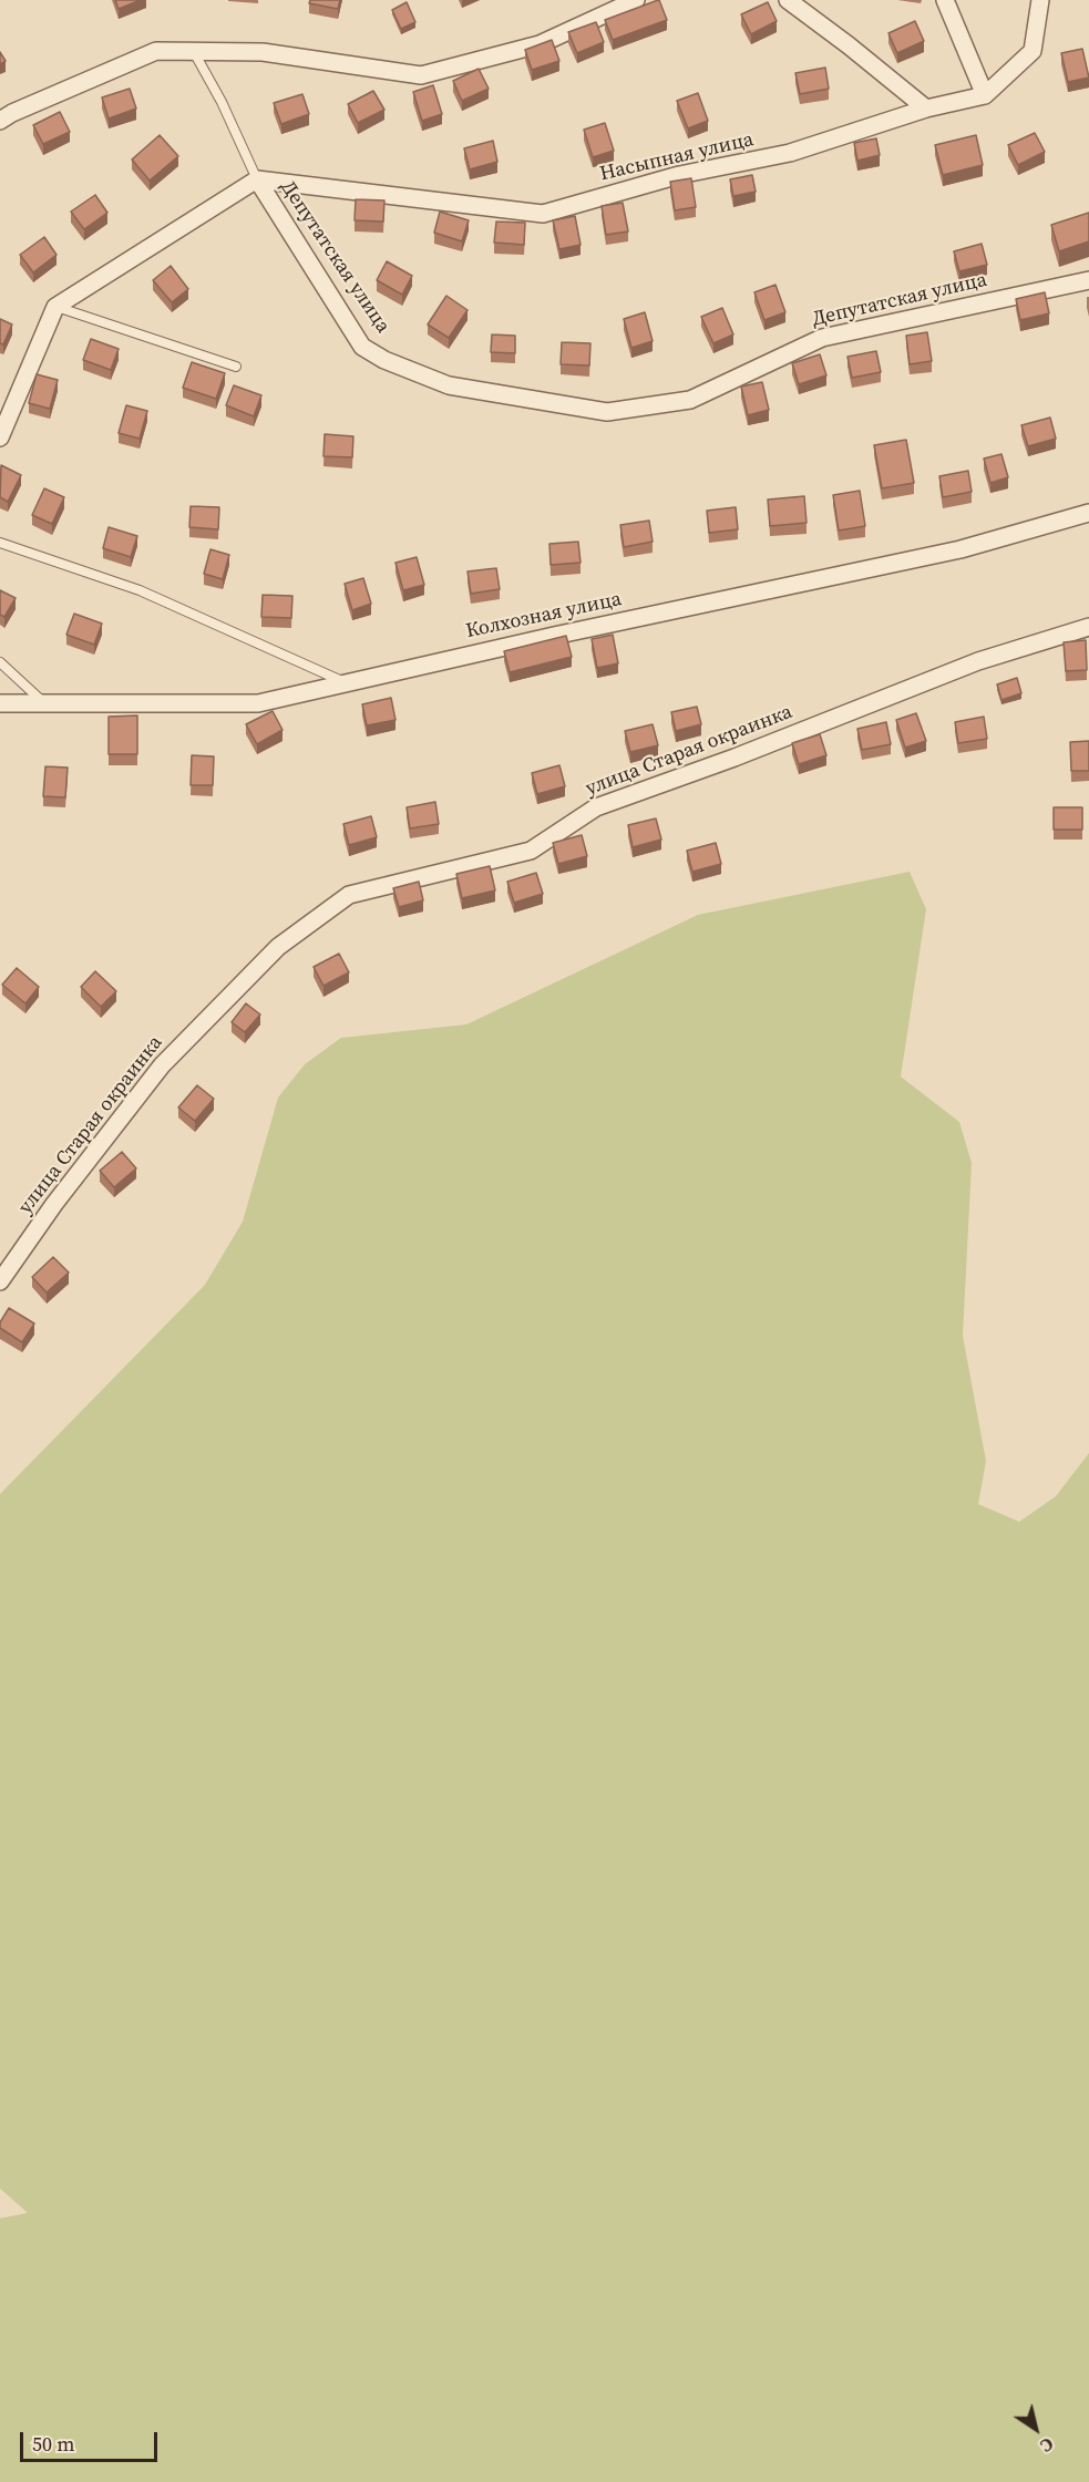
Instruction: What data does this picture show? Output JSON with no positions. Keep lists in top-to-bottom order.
{
  "streets": {
    "street": [
      "Насыпная улица",
      "Депутатская улица",
      "Колхозная улица",
      "улица Старая окраинка"
    ]
  },
  "crossings": [
    ["Насыпная улица", "Депутатская улица"]
  ],
  "scale_bar": "50 m",
  "north": "bottom right"
}
